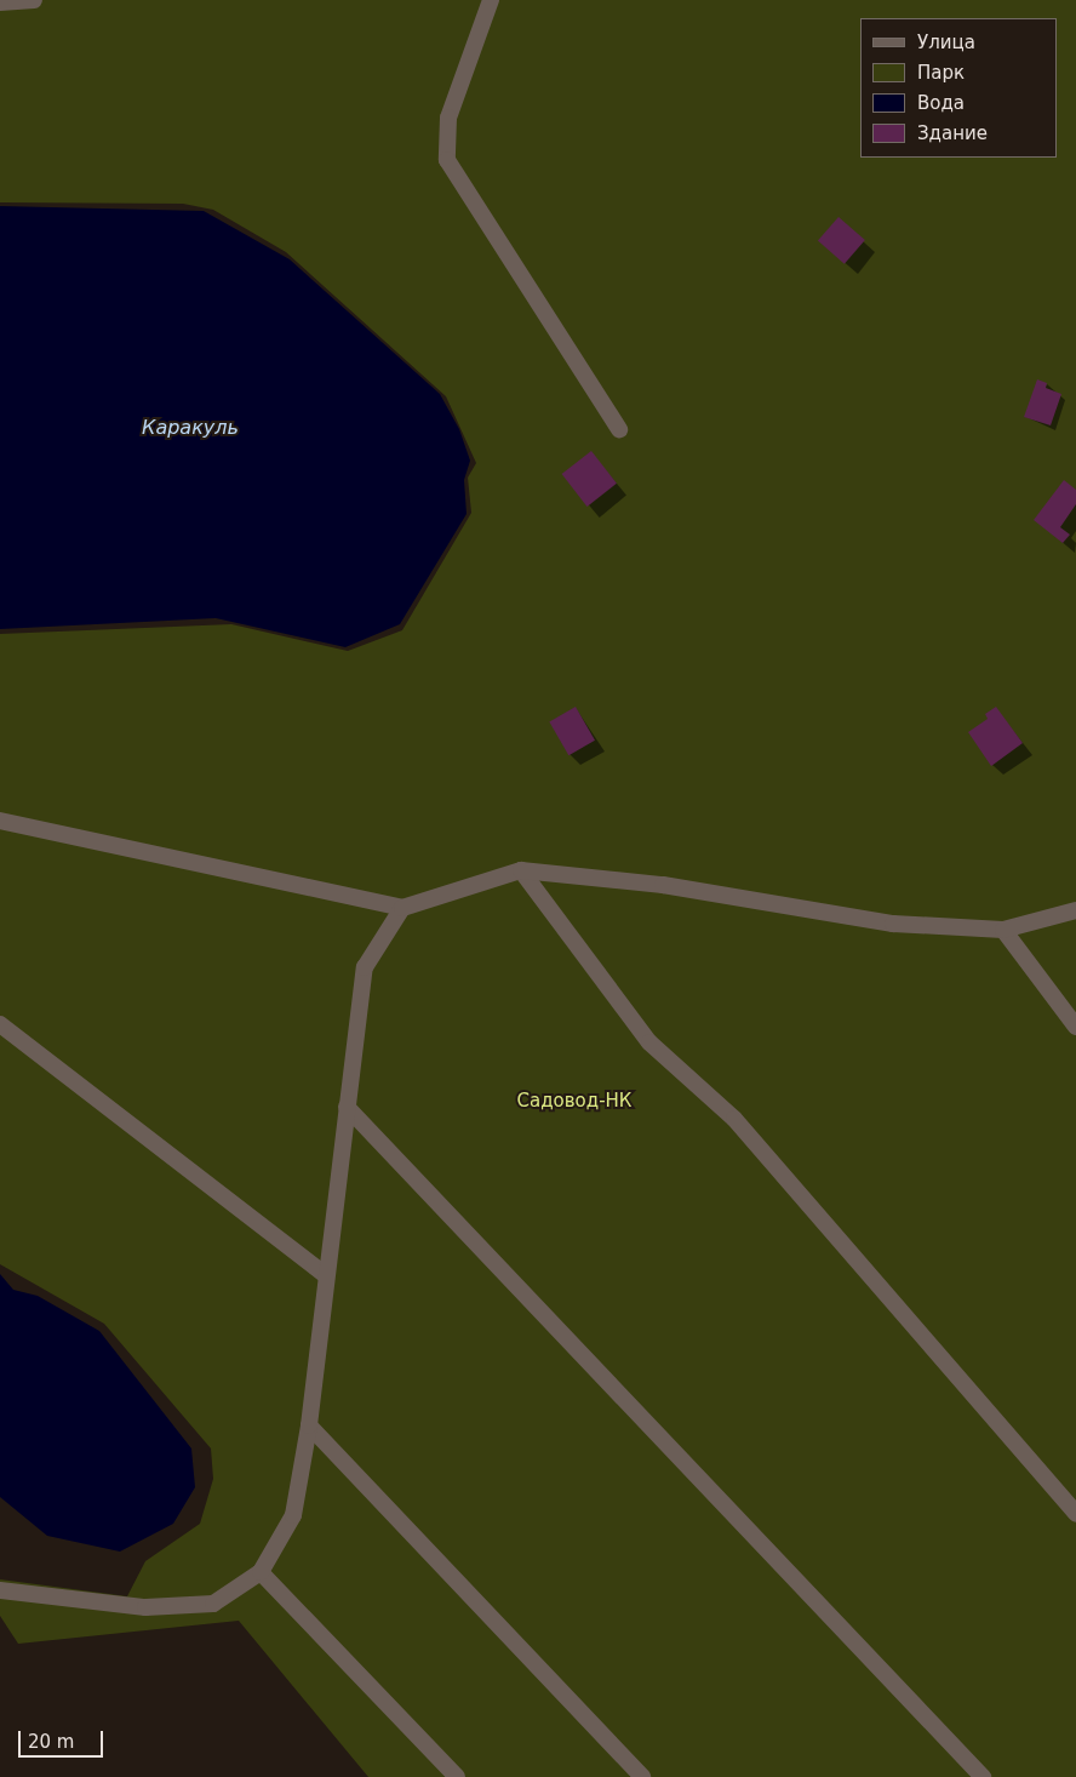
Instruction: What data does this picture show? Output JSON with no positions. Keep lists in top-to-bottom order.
{
  "water": ["Каракуль"],
  "parks": ["Садовод-НК"],
  "legend": [
    "Улица",
    "Парк",
    "Вода",
    "Здание"
  ],
  "scale_bar": "20 m"
}
